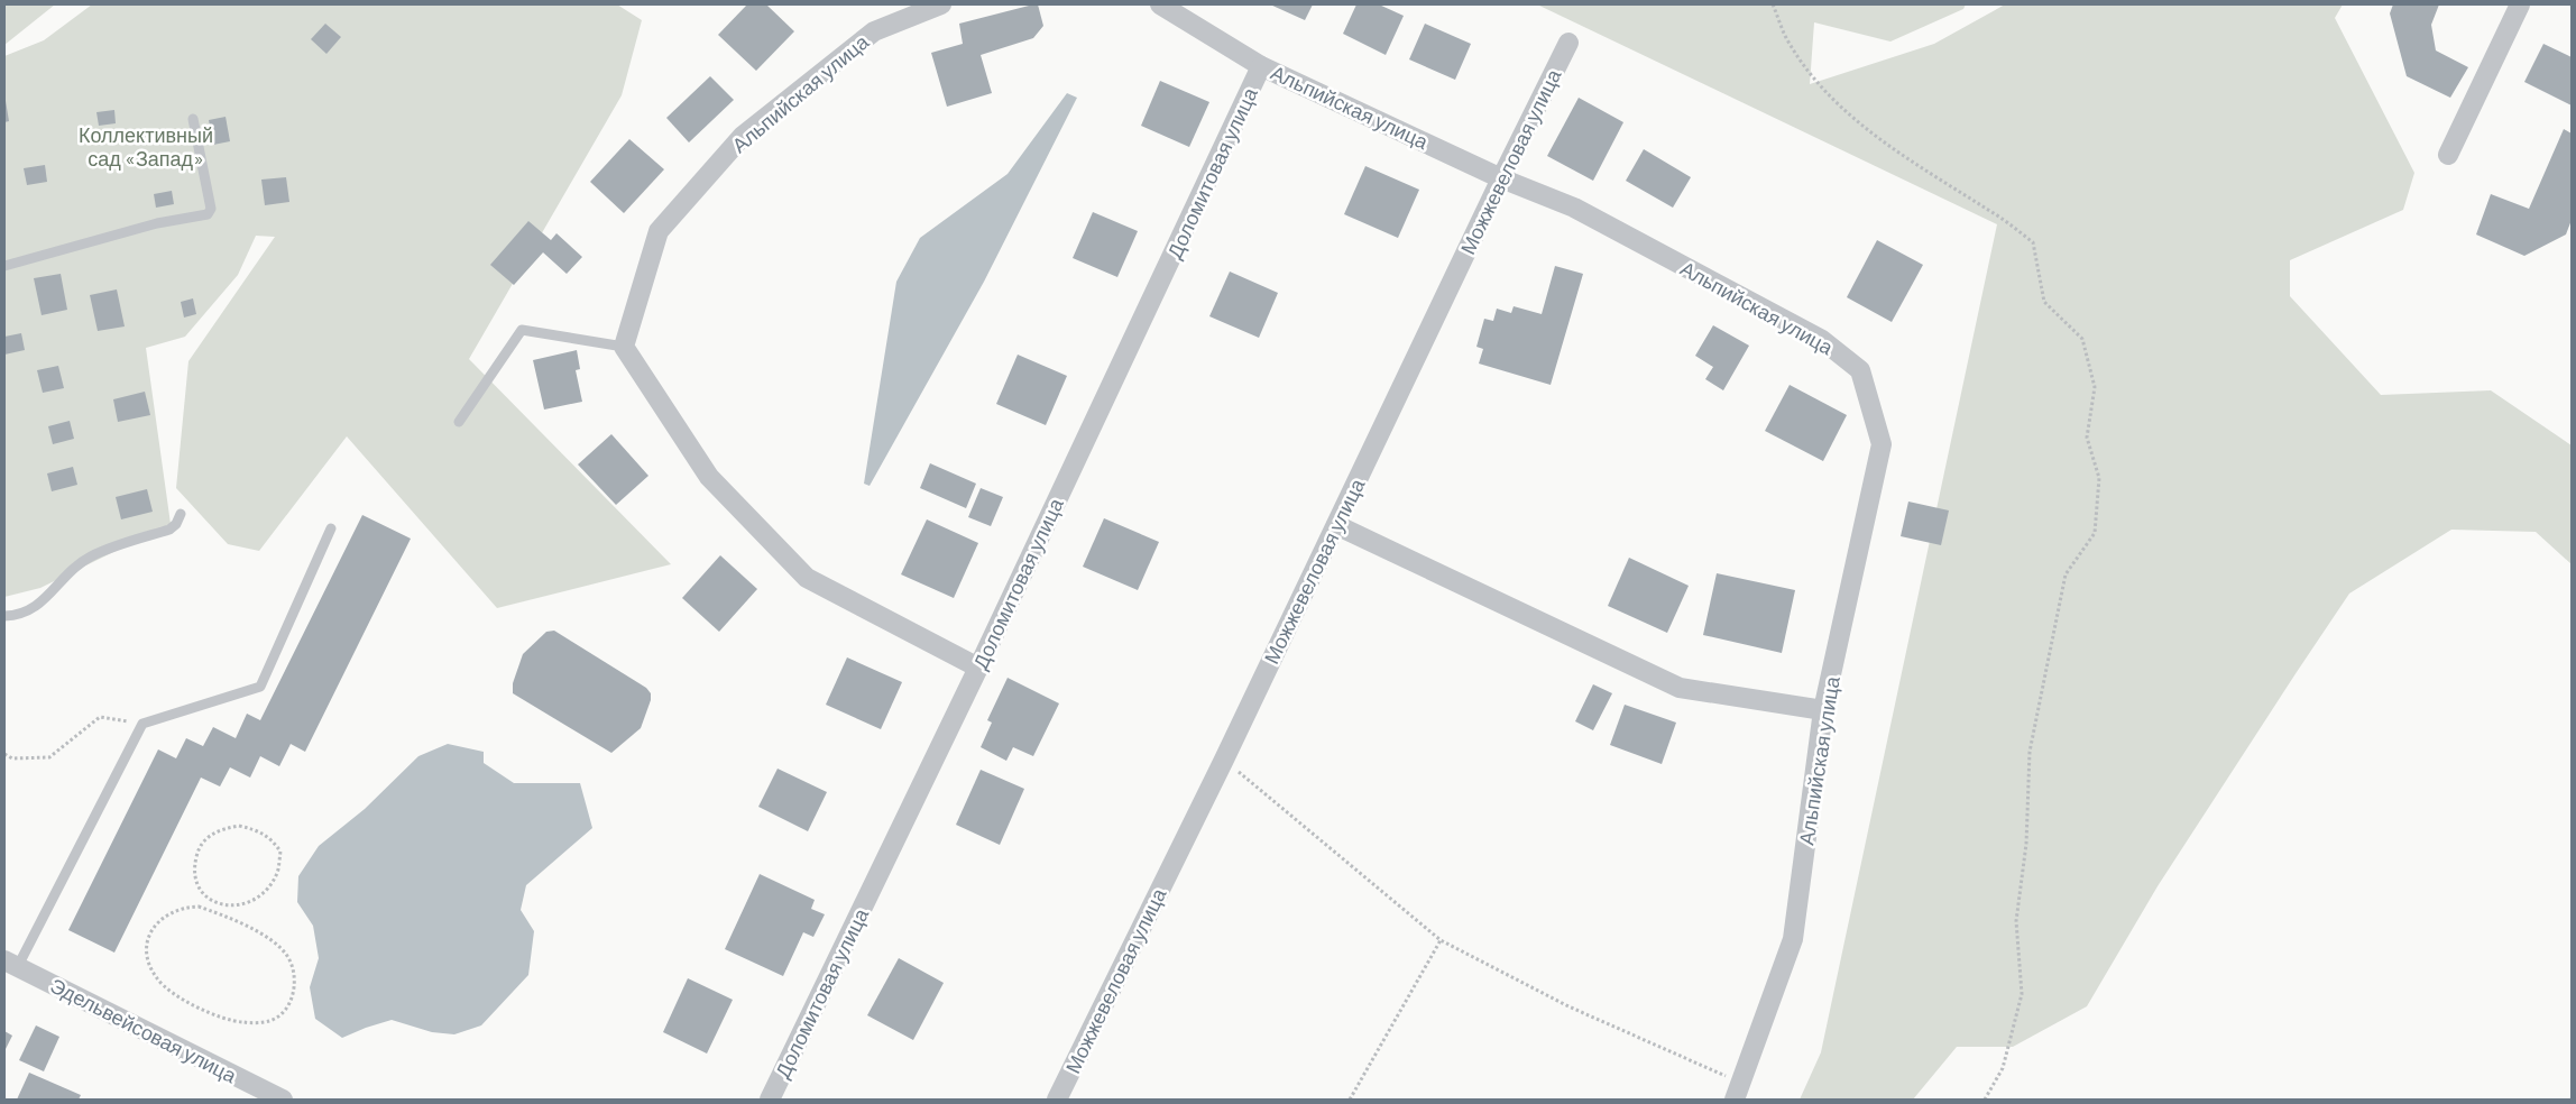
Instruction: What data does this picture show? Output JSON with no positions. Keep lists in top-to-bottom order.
{
  "streets": {
    "street": [
      "Альпийская улица",
      "Можжевеловая улица",
      "Доломитовая улица",
      "Эдельвейсовая улица"
    ]
  },
  "crossings": [
    ["Альпийская улица", "Можжевеловая улица"],
    ["Альпийская улица", "Доломитовая улица"]
  ],
  "parks": ["Коллективный сад «Запад»"]
}
